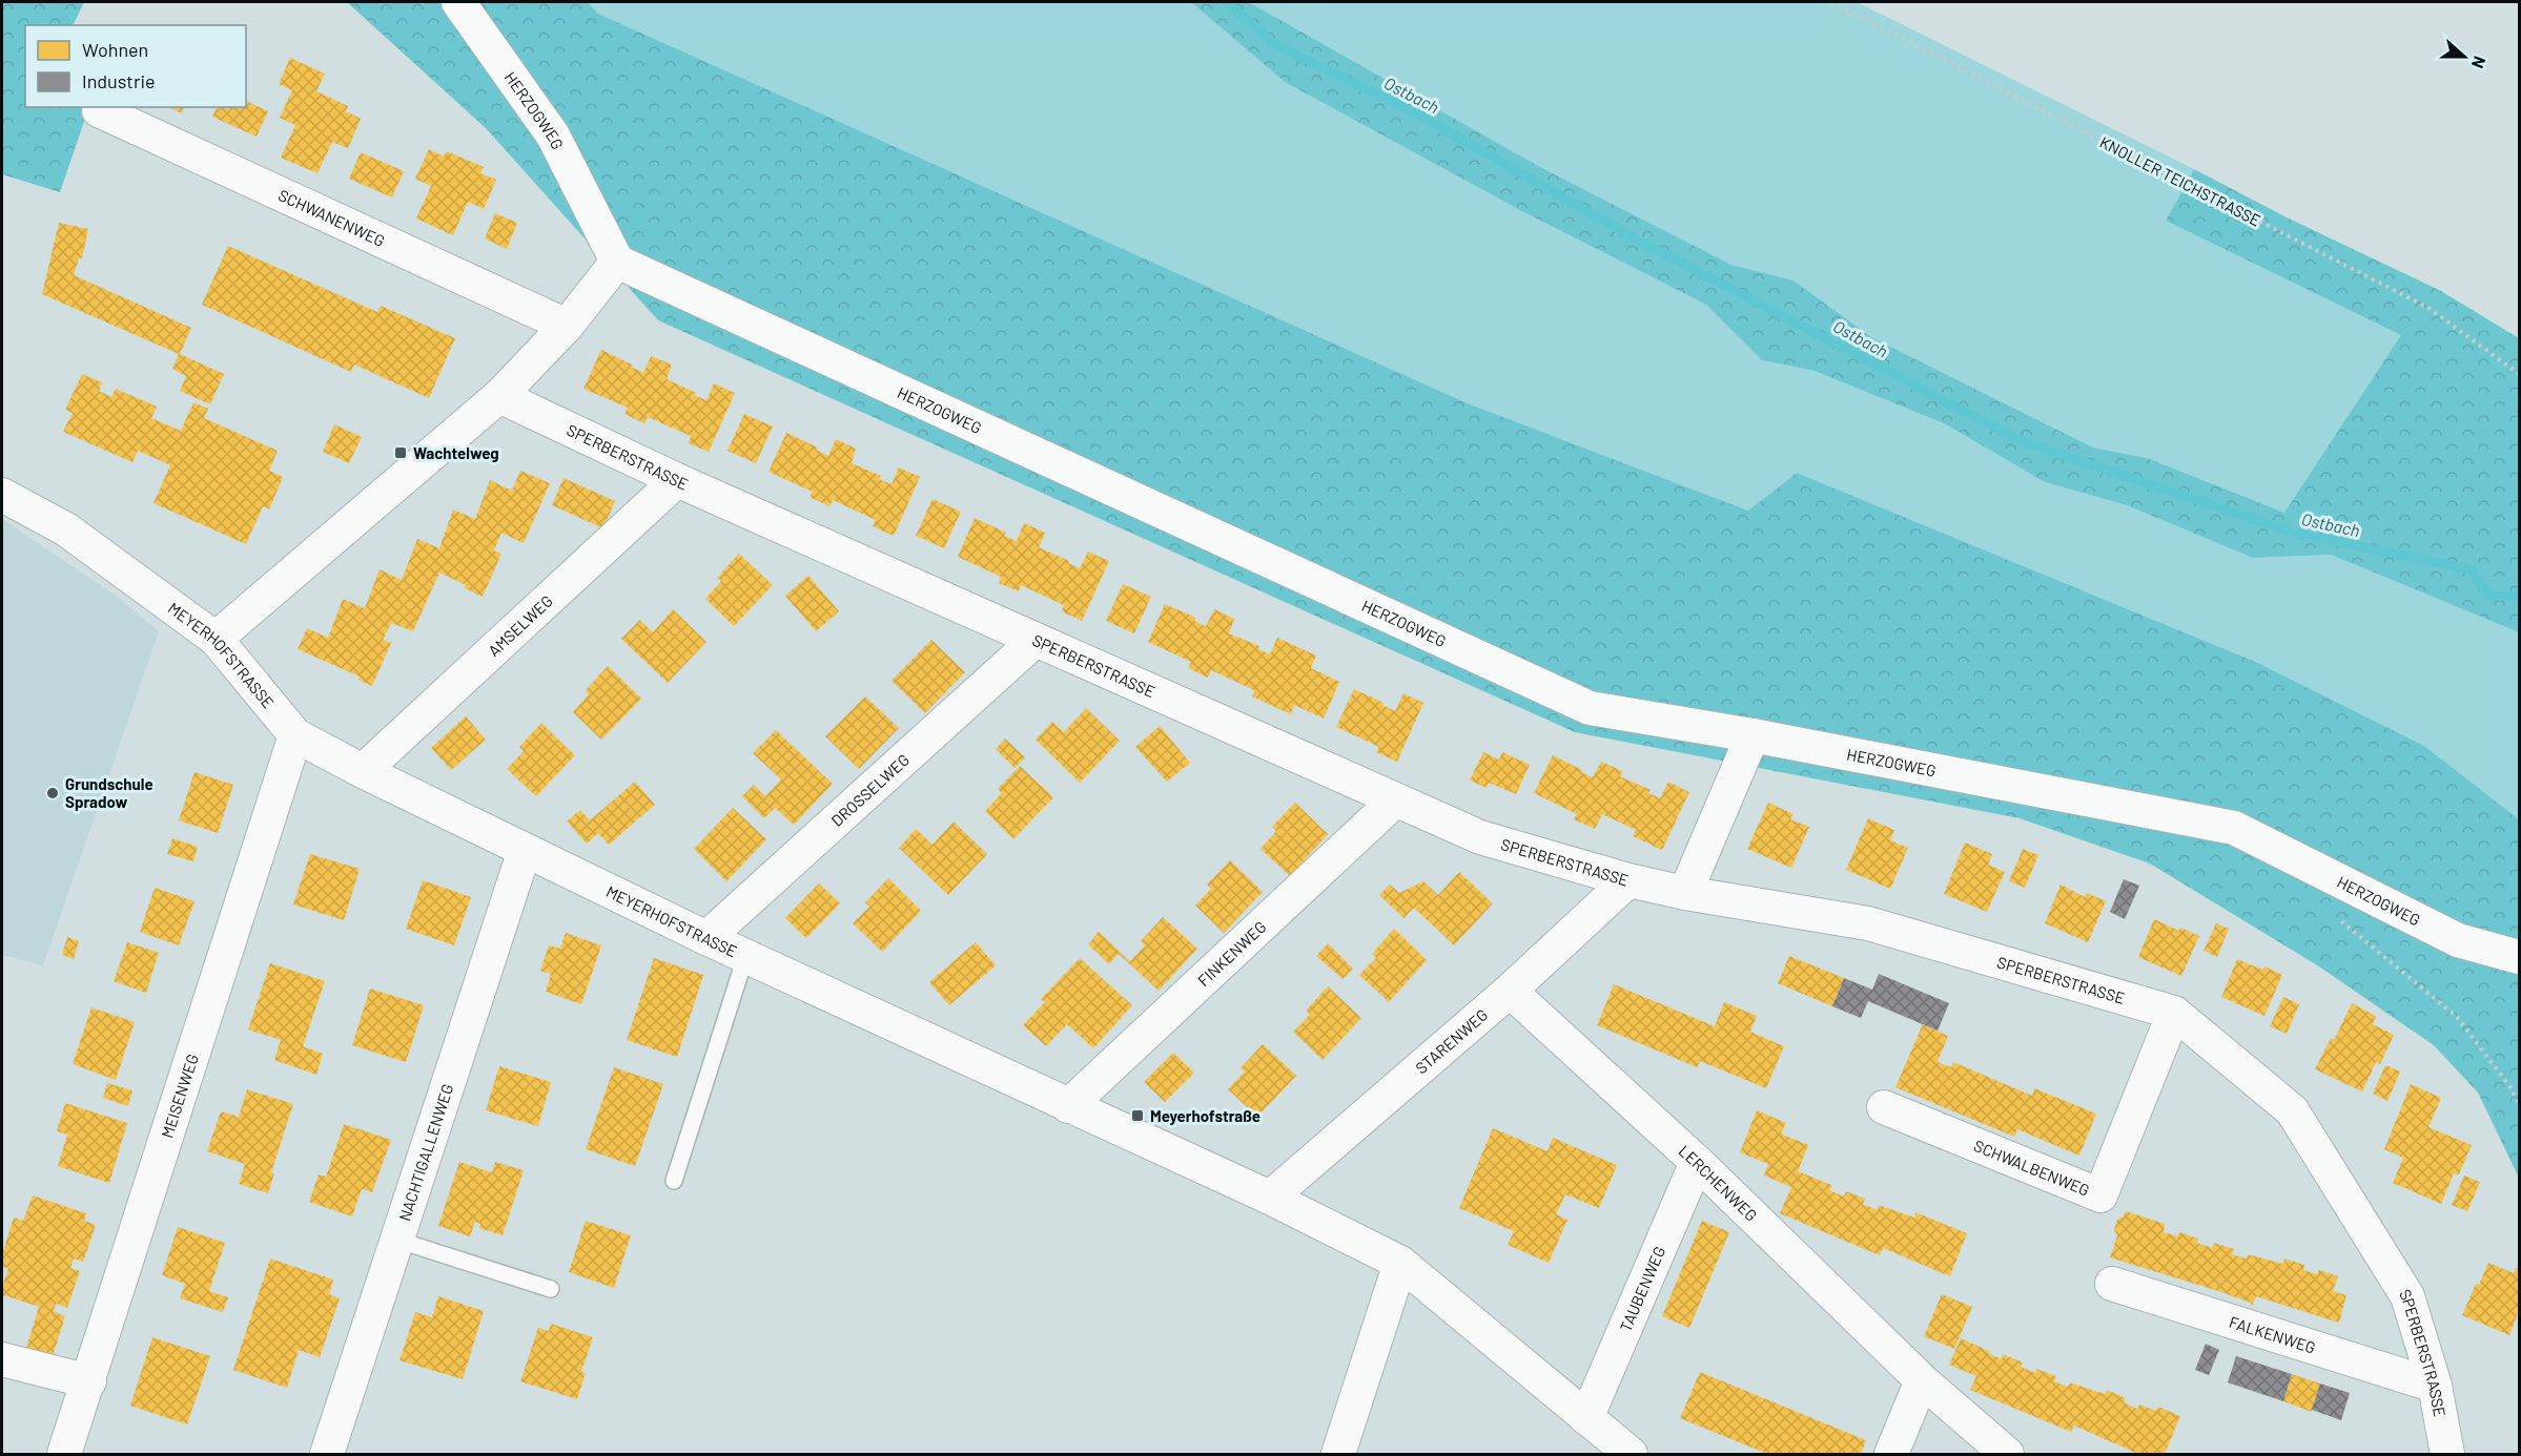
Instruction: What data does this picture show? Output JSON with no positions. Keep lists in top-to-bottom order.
{
  "streets": {
    "street": [
      "HERZOGWEG",
      "SCHWANENWEG",
      "SPERBERSTRASSE",
      "AMSELWEG",
      "MEYERHOFSTRASSE",
      "DROSSELWEG",
      "FINKENWEG",
      "STARENWEG",
      "MEISENWEG",
      "NACHTIGALLENWEG",
      "SCHWALBENWEG",
      "LERCHENWEG",
      "TAUBENWEG",
      "FALKENWEG"
    ],
    "path": ["KNOLLER TEICHSTRASSE"]
  },
  "crossings": [
    ["SPERBERSTRASSE", "AMSELWEG"],
    ["SPERBERSTRASSE", "DROSSELWEG"],
    ["SPERBERSTRASSE", "FINKENWEG"],
    ["SPERBERSTRASSE", "STARENWEG"],
    ["SPERBERSTRASSE", "SCHWALBENWEG"],
    ["SPERBERSTRASSE", "FALKENWEG"],
    ["AMSELWEG", "MEYERHOFSTRASSE"],
    ["MEYERHOFSTRASSE", "DROSSELWEG"],
    ["MEYERHOFSTRASSE", "FINKENWEG"],
    ["MEYERHOFSTRASSE", "STARENWEG"],
    ["MEYERHOFSTRASSE", "MEISENWEG"],
    ["MEYERHOFSTRASSE", "NACHTIGALLENWEG"],
    ["MEYERHOFSTRASSE", "TAUBENWEG"],
    ["STARENWEG", "LERCHENWEG"],
    ["LERCHENWEG", "TAUBENWEG"]
  ],
  "water": ["Ostbach"],
  "places": {
    "transit": ["Wachtelweg", "Meyerhofstraße"],
    "other": ["Grundschule Spradow"]
  },
  "legend": ["Wohnen", "Industrie"],
  "north": "right"
}
